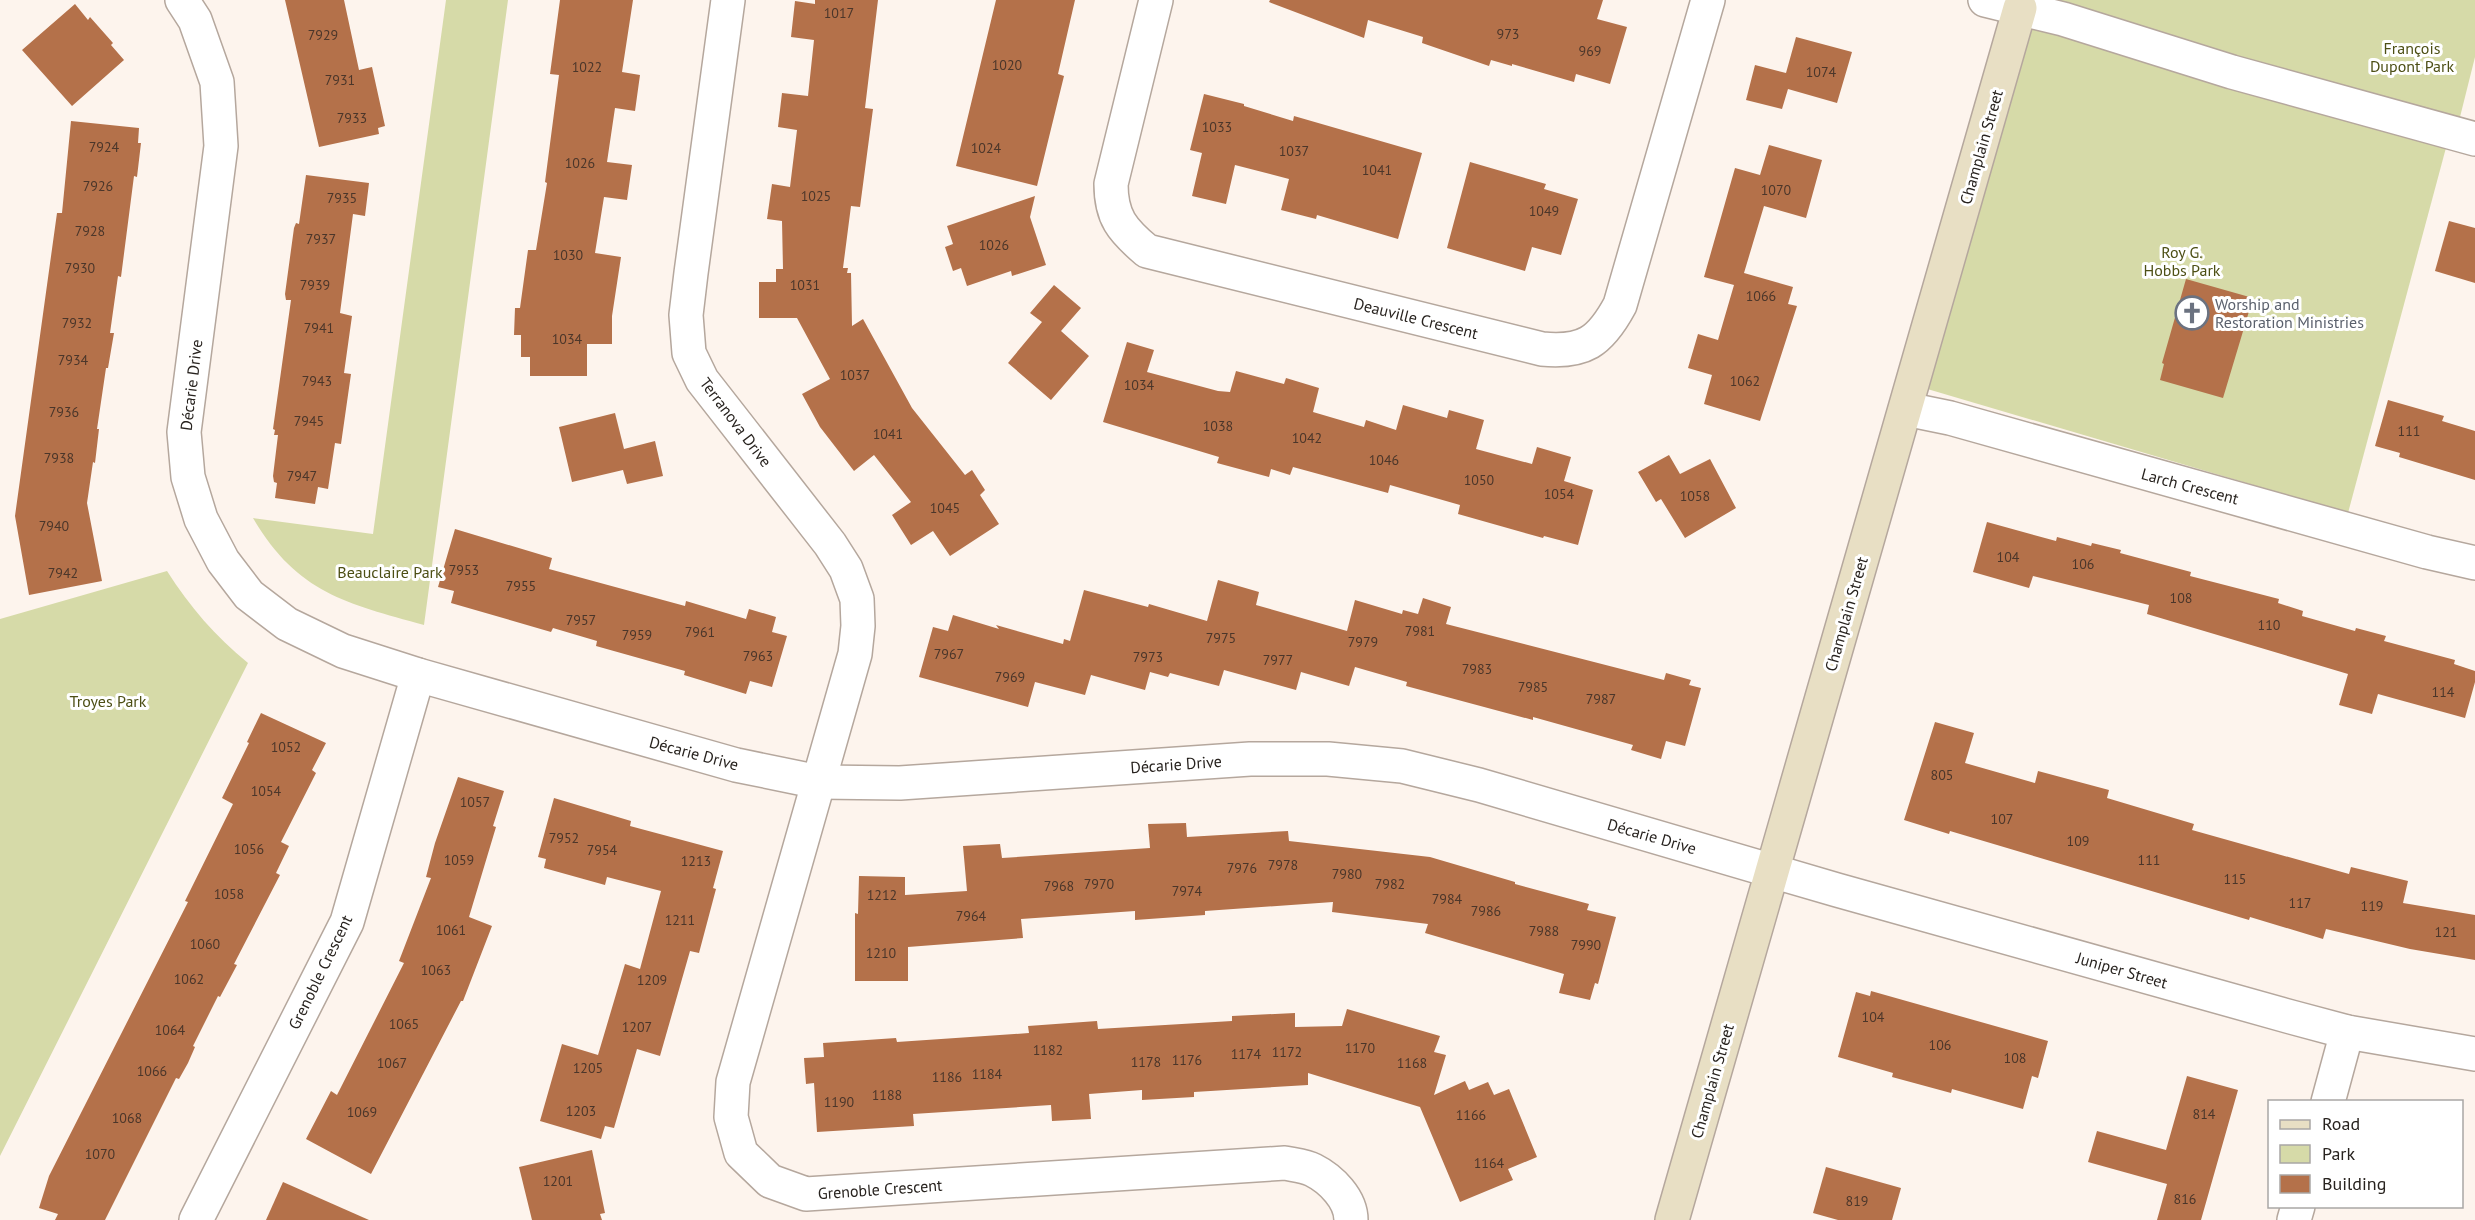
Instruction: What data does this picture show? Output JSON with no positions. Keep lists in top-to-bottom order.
{
  "streets": {
    "street": [
      "Champlain Street",
      "Deauville Crescent",
      "Décarie Drive",
      "Terranova Drive",
      "Larch Crescent",
      "Juniper Street",
      "Grenoble Crescent"
    ]
  },
  "crossings": [
    ["Champlain Street", "Décarie Drive"],
    ["Champlain Street", "Larch Crescent"],
    ["Champlain Street", "Juniper Street"],
    ["Décarie Drive", "Terranova Drive"],
    ["Décarie Drive", "Juniper Street"],
    ["Décarie Drive", "Grenoble Crescent"],
    ["Terranova Drive", "Grenoble Crescent"]
  ],
  "parks": [
    "François Dupont Park",
    "Roy G. Hobbs Park",
    "Beauclaire Park",
    "Troyes Park"
  ],
  "places": {
    "church": ["Worship and Restoration Ministries"]
  },
  "house_numbers": [
    "1017",
    "973",
    "7929",
    "969",
    "1020",
    "1022",
    "1074",
    "7931",
    "7933",
    "1033",
    "7924",
    "1024",
    "1037",
    "1026",
    "1041",
    "7926",
    "1070",
    "1025",
    "7935",
    "1049",
    "7928",
    "7937",
    "1026",
    "1030",
    "7930",
    "7939",
    "1031",
    "1066",
    "7932",
    "7941",
    "1034",
    "7934",
    "1037",
    "7943",
    "1062",
    "1034",
    "7936",
    "7945",
    "1038",
    "111",
    "1041",
    "1042",
    "7938",
    "1046",
    "7947",
    "1050",
    "1054",
    "1058",
    "1045",
    "7940",
    "104",
    "106",
    "7953",
    "7942",
    "7955",
    "108",
    "7957",
    "110",
    "7981",
    "7961",
    "7959",
    "7975",
    "7979",
    "7967",
    "7963",
    "7973",
    "7977",
    "7983",
    "7969",
    "7985",
    "114",
    "7987",
    "1052",
    "805",
    "1054",
    "1057",
    "107",
    "7952",
    "109",
    "1056",
    "7954",
    "1059",
    "111",
    "1213",
    "7978",
    "7976",
    "7980",
    "115",
    "7970",
    "7982",
    "7968",
    "7974",
    "1058",
    "1212",
    "7984",
    "117",
    "119",
    "7986",
    "7964",
    "1211",
    "1061",
    "7988",
    "121",
    "1060",
    "7990",
    "1210",
    "1063",
    "1062",
    "1209",
    "104",
    "1065",
    "1207",
    "1064",
    "106",
    "1170",
    "1182",
    "1172",
    "1174",
    "108",
    "1176",
    "1178",
    "1067",
    "1168",
    "1205",
    "1066",
    "1184",
    "1186",
    "1188",
    "1190",
    "1203",
    "1069",
    "814",
    "1166",
    "1068",
    "1070",
    "1164",
    "1201",
    "816",
    "819"
  ],
  "legend": ["Road", "Park", "Building"]
}
